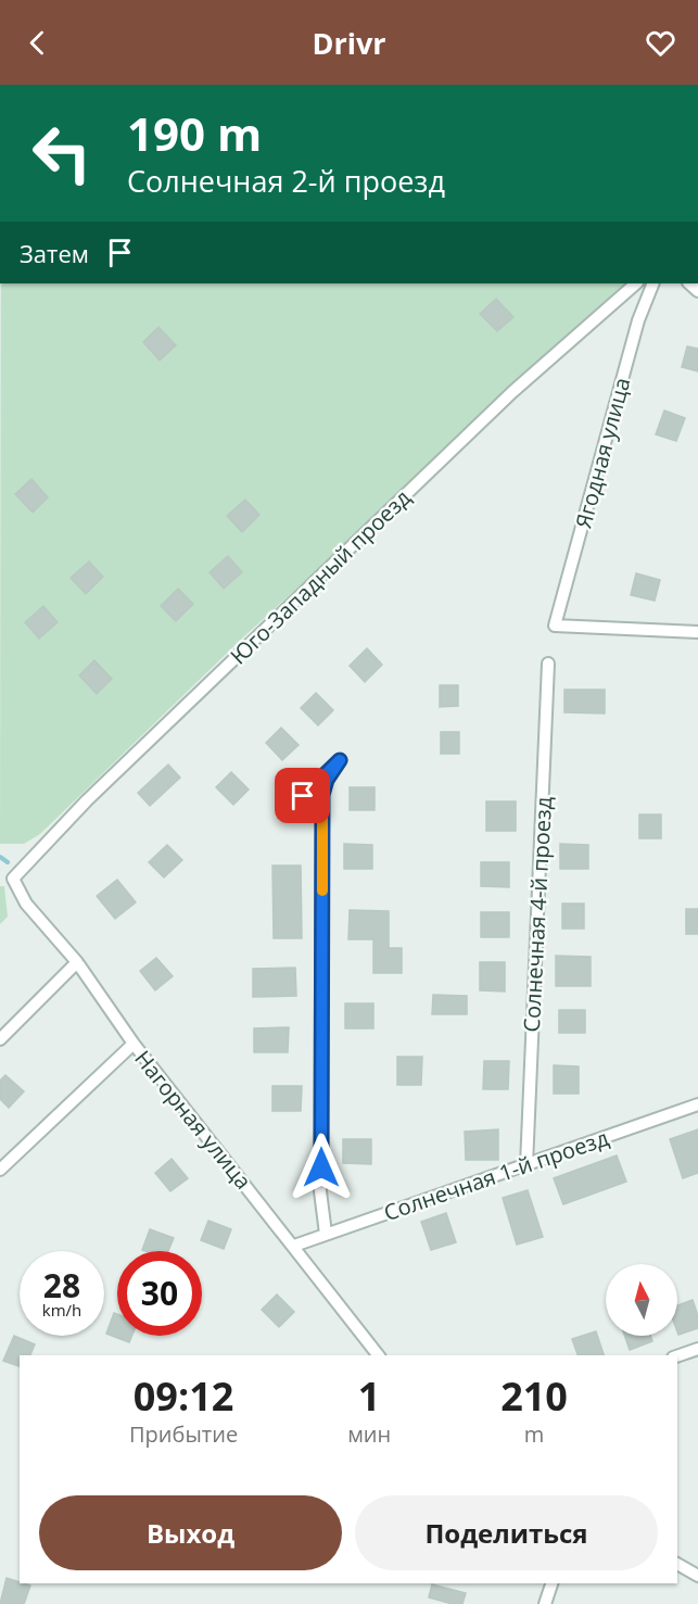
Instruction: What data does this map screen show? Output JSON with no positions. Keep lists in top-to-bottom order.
{
  "streets": {
    "street": [
      "Ягодная улица",
      "Юго-Западный проезд",
      "Солнечная 4-й проезд",
      "Нагорная улица",
      "Солнечная 1-й проезд"
    ]
  },
  "crossings": [
    ["Юго-Западный проезд", "Нагорная улица"],
    ["Солнечная 4-й проезд", "Солнечная 1-й проезд"],
    ["Нагорная улица", "Солнечная 1-й проезд"]
  ],
  "north": "top",
  "page": {
    "header": "Drivr",
    "turn": ["190 m", "Солнечная 2-й проезд"],
    "then": "Затем",
    "speed": "28 km/h",
    "limit": "30",
    "eta": [
      "09:12",
      "Прибытие",
      "1",
      "мин",
      "210",
      "m"
    ],
    "buttons": ["Выход", "Поделиться"]
  }
}
